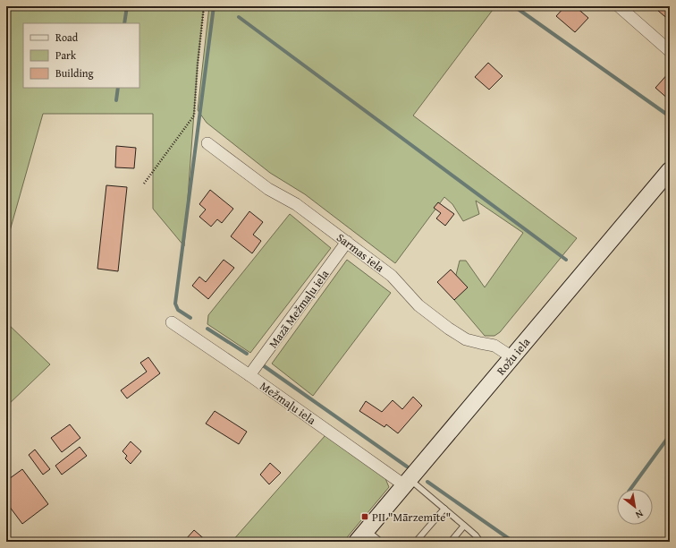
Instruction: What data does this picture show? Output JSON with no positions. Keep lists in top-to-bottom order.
{
  "streets": {
    "street": [
      "Sarmas iela",
      "Mazā Mežmaļu iela",
      "Rožu iela",
      "Mežmaļu iela"
    ]
  },
  "crossings": [
    ["Sarmas iela", "Mazā Mežmaļu iela"],
    ["Sarmas iela", "Rožu iela"],
    ["Mazā Mežmaļu iela", "Mežmaļu iela"],
    ["Rožu iela", "Mežmaļu iela"]
  ],
  "places": {
    "transit": ["PII \"Mārzemīte\""]
  },
  "legend": ["Road", "Park", "Building"],
  "north": "bottom right"
}
